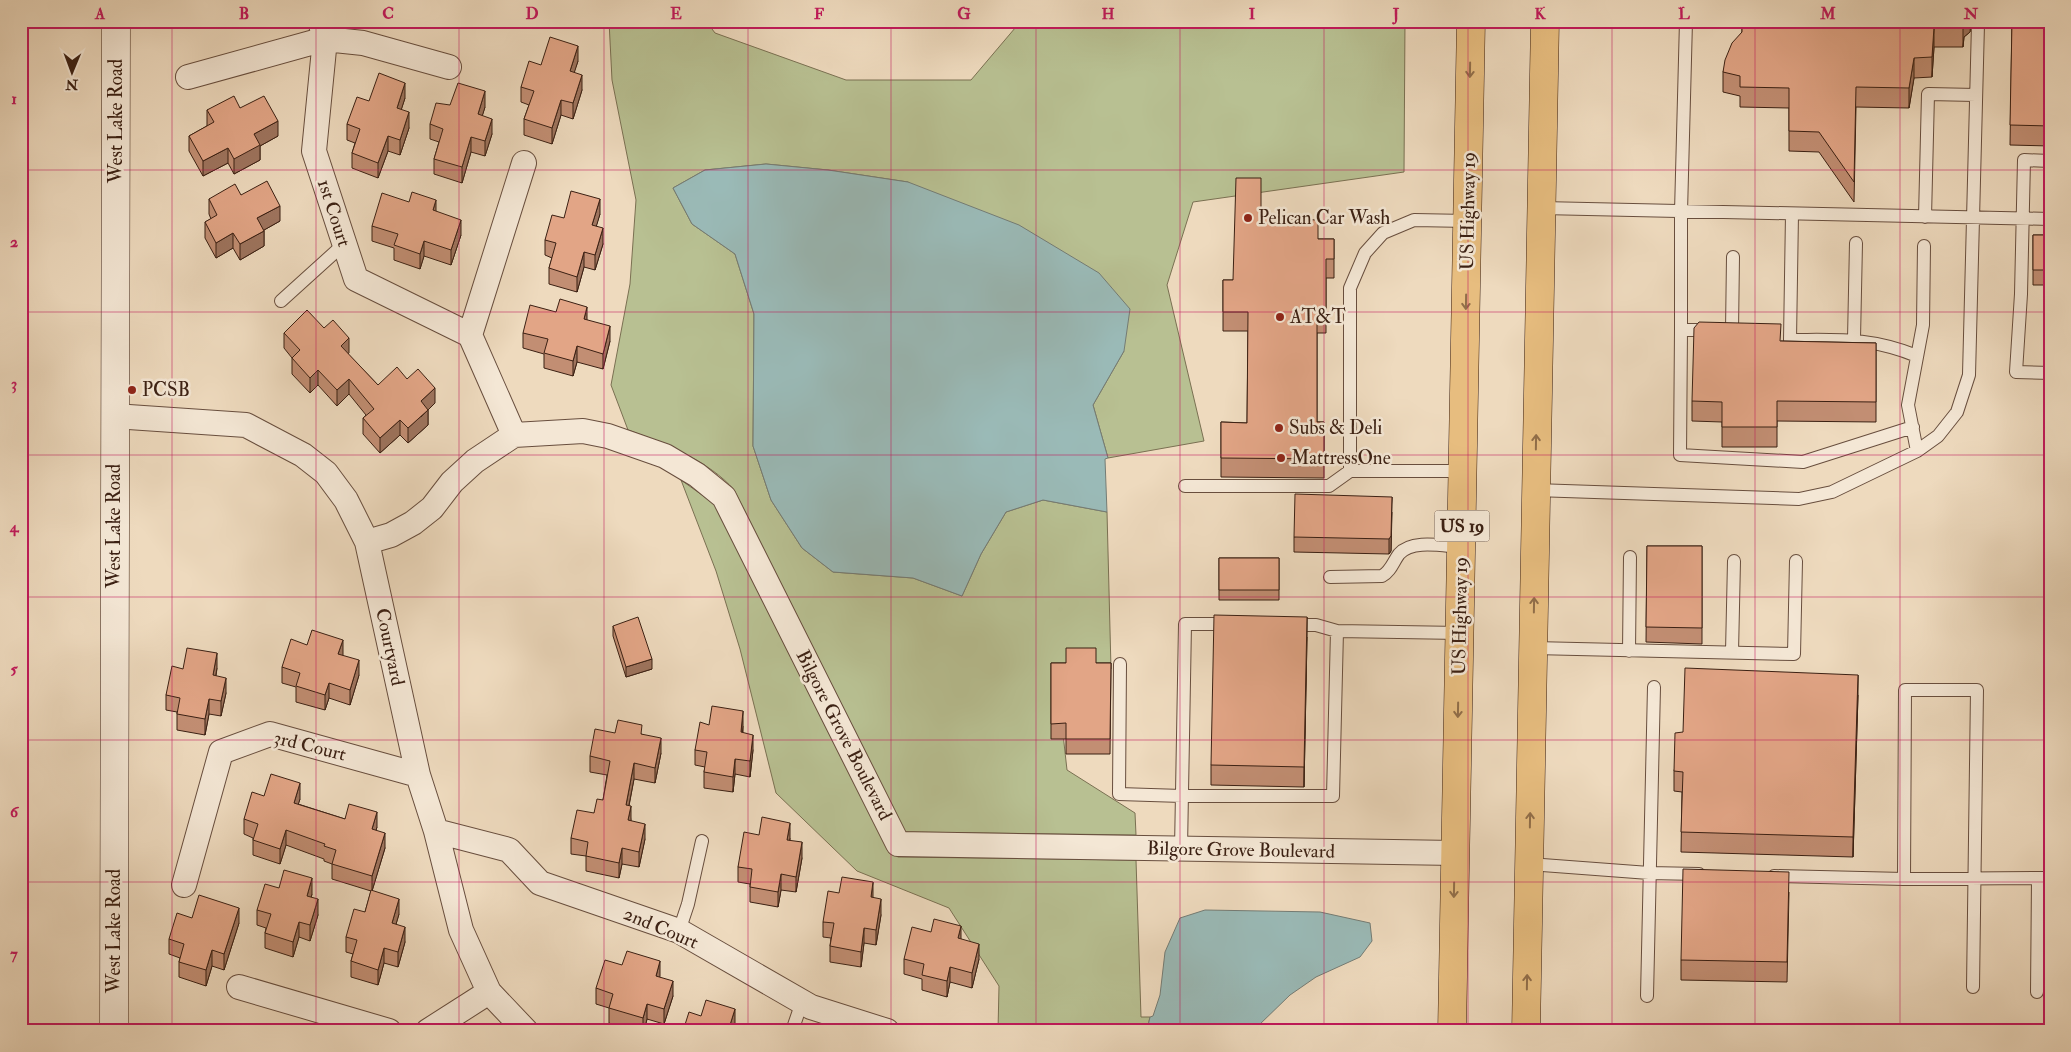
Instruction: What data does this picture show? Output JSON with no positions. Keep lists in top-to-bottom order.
{
  "streets": {
    "highway": ["US Highway 19", "US 19"],
    "street": [
      "West Lake Road",
      "1st Court",
      "Courtyard",
      "Bilgore Grove Boulevard",
      "3rd Court",
      "2nd Court"
    ]
  },
  "crossings": [
    ["West Lake Road", "Courtyard"],
    ["US Highway 19", "Bilgore Grove Boulevard"],
    ["Courtyard", "3rd Court"],
    ["Courtyard", "2nd Court"]
  ],
  "places": [
    "Pelican Car Wash",
    "AT&T",
    "PCSB",
    "Subs & Deli",
    "MattressOne"
  ],
  "north": "bottom",
  "grid": {
    "columns": [
      "A",
      "B",
      "C",
      "D",
      "E",
      "F",
      "G",
      "H",
      "I",
      "J",
      "K",
      "L",
      "M",
      "N"
    ],
    "rows": [
      "1",
      "2",
      "3",
      "4",
      "5",
      "6",
      "7"
    ]
  }
}
